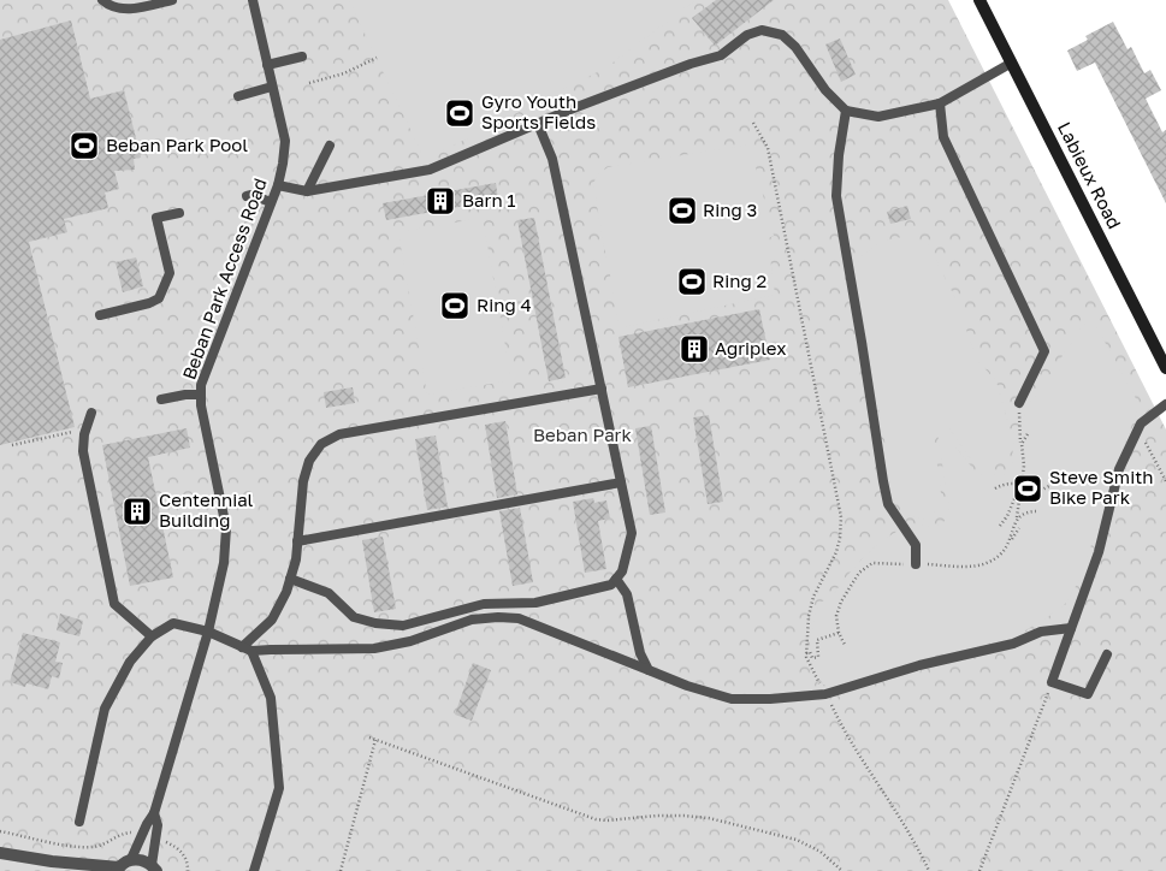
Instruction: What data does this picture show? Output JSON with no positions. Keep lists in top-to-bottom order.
{
  "streets": {
    "street": ["Labieux Road"],
    "lane": ["Beban Park Access Road"]
  },
  "parks": ["Beban Park"],
  "places": {
    "sports": [
      "Gyro Youth Sports Fields",
      "Beban Park Pool",
      "Ring 3",
      "Ring 2",
      "Ring 4",
      "Steve Smith Bike Park"
    ],
    "building": ["Barn 1", "Agriplex", "Centennial Building"]
  }
}
